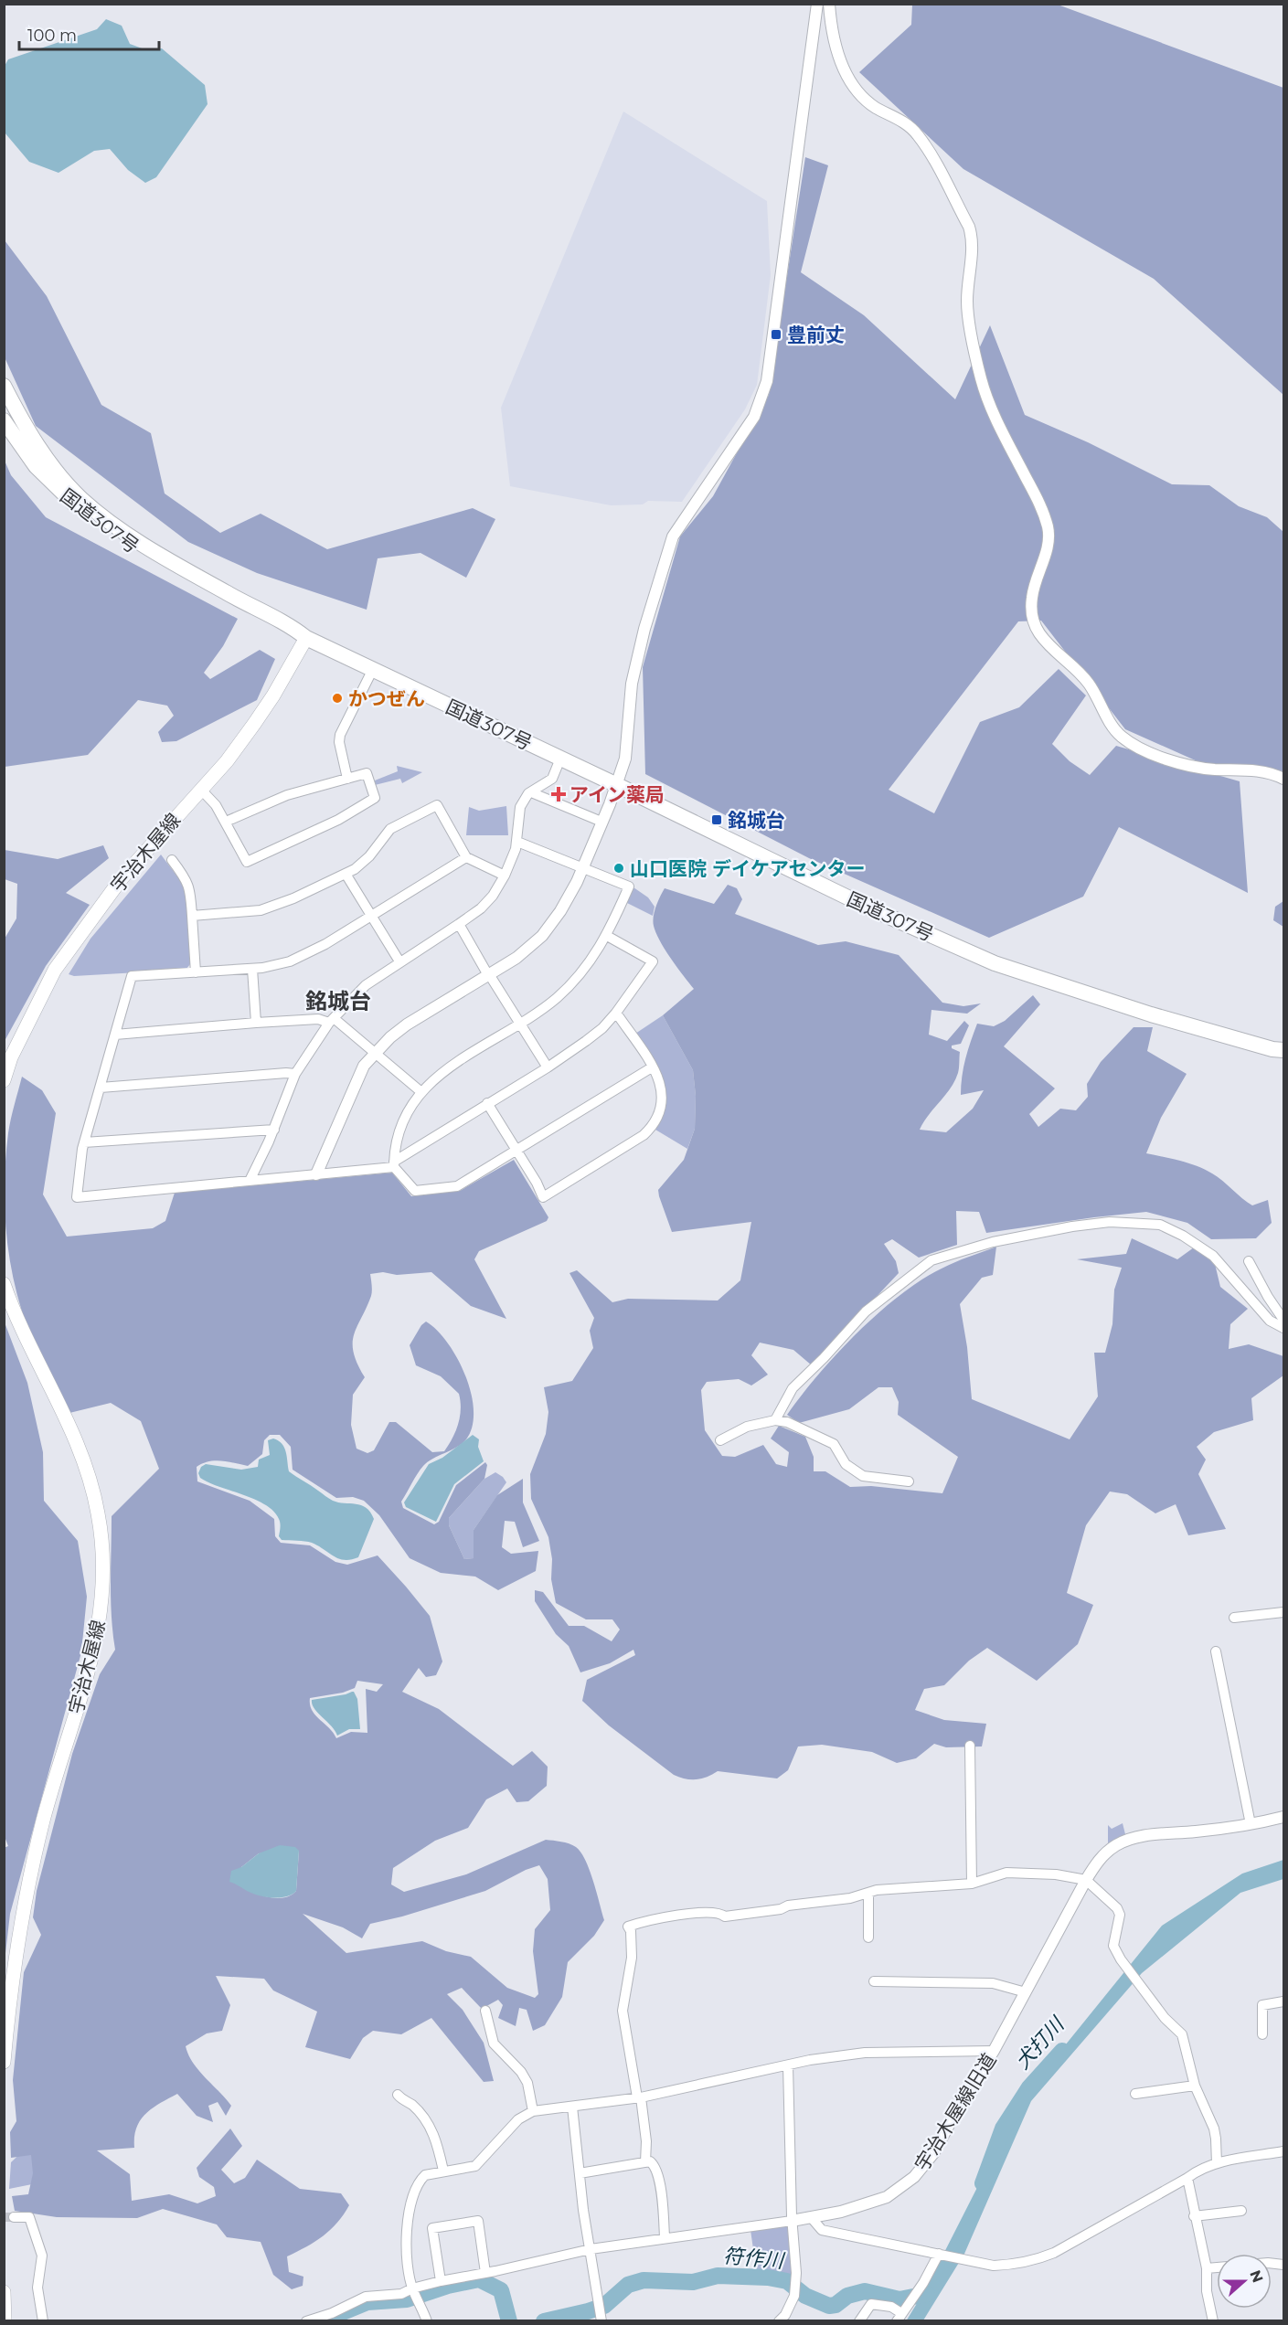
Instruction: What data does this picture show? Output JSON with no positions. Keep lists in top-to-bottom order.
{
  "streets": {
    "highway": ["国道307号"],
    "main road": ["宇治木屋線"],
    "street": ["宇治木屋線旧道"]
  },
  "crossings": [
    ["国道307号", "宇治木屋線"]
  ],
  "districts": ["銘城台"],
  "water": ["犬打川", "符作川"],
  "places": {
    "transit": ["豊前丈", "銘城台"],
    "other": ["かつぜん", "山口医院 デイケアセンター"],
    "health": ["アイン薬局"]
  },
  "scale_bar": "100 m",
  "north": "right"
}
